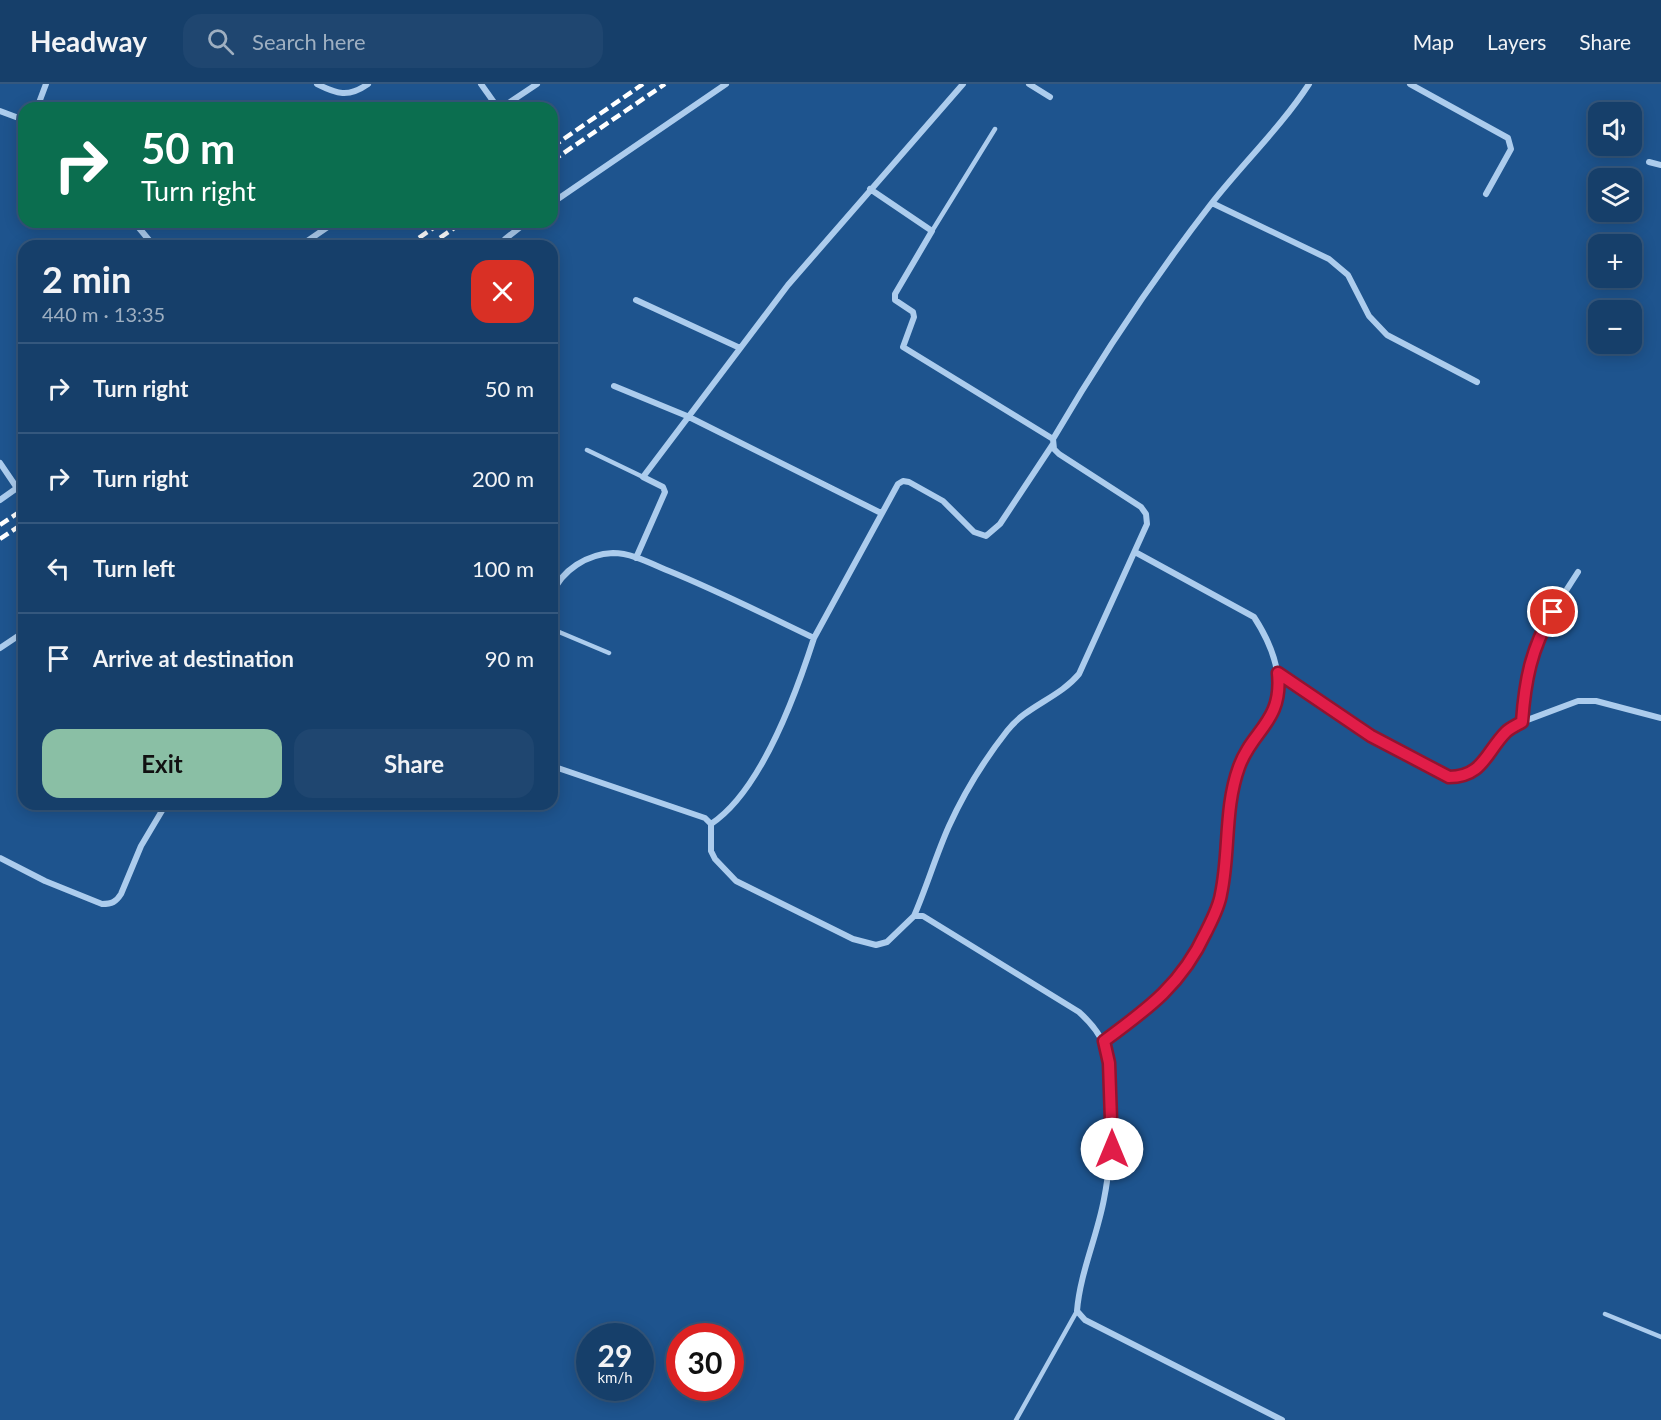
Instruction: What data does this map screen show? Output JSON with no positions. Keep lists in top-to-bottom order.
{
  "page": {
    "header": "Headway",
    "search": "Search here",
    "nav": ["Map", "Layers", "Share"],
    "map_buttons": ["+", "−"],
    "turn": ["50 m", "Turn right"],
    "heading": ["2 min", "440 m · 13:35"],
    "list": [
      {
        "name": "Turn right",
        "value": "50 m"
      },
      {
        "name": "Turn right",
        "value": "200 m"
      },
      {
        "name": "Turn left",
        "value": "100 m"
      },
      {
        "name": "Arrive at destination",
        "value": "90 m"
      }
    ],
    "buttons": ["Exit", "Share"],
    "speed": "29 km/h",
    "limit": "30"
  }
}
